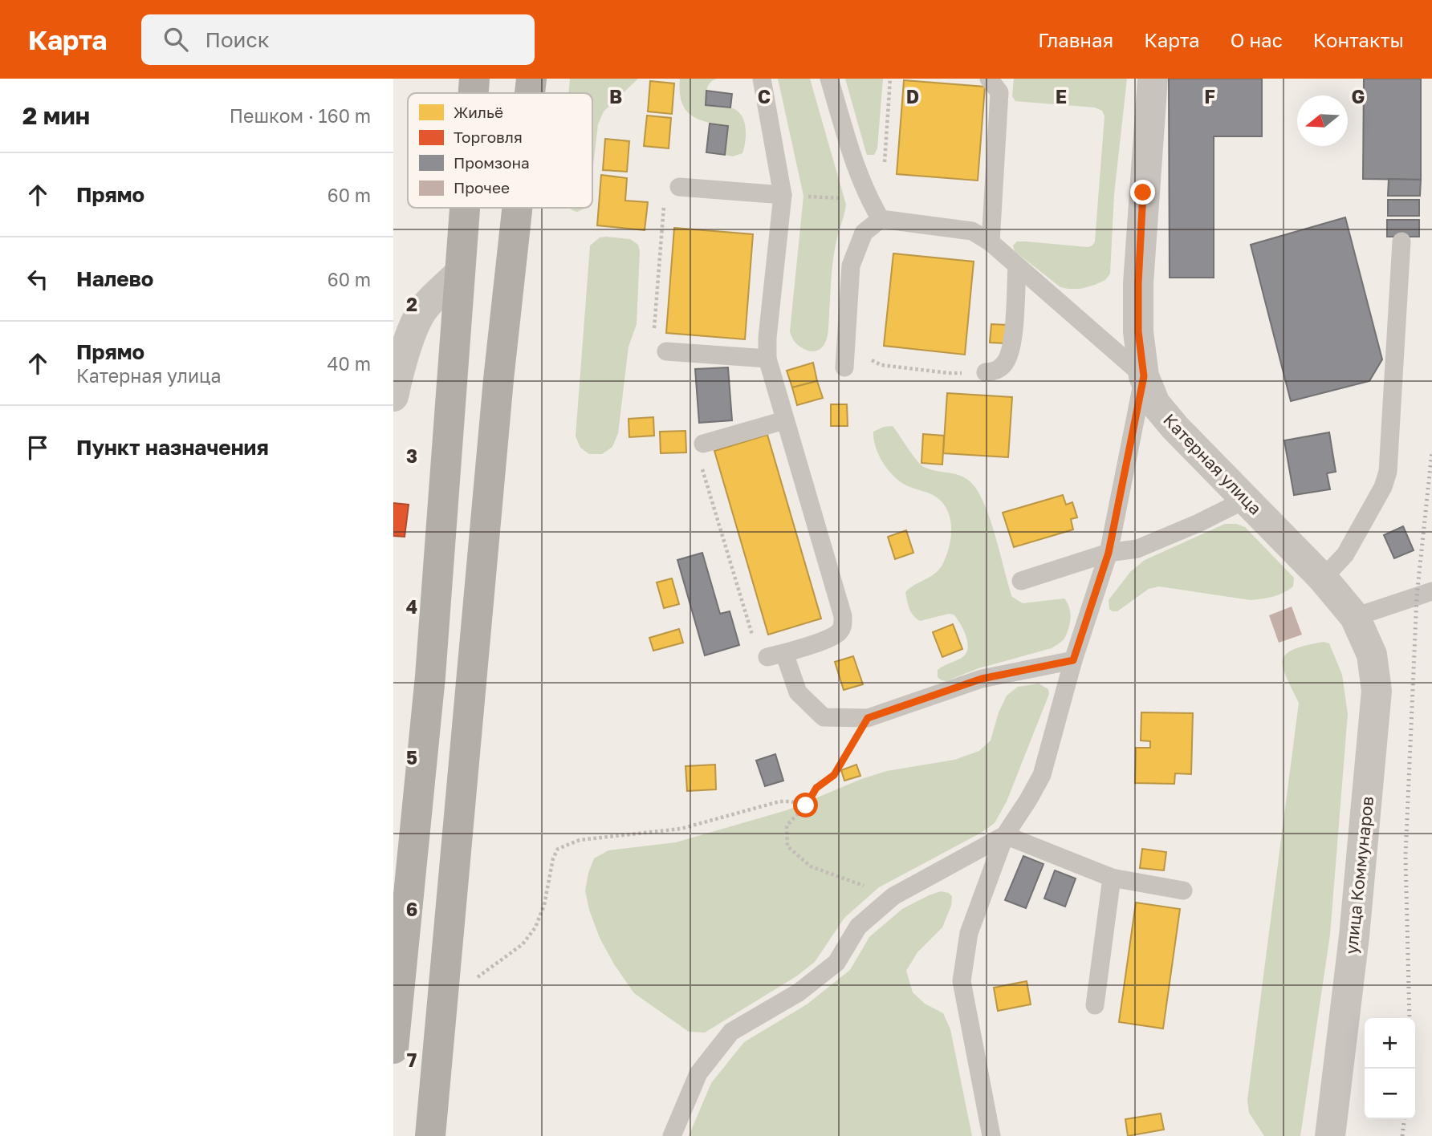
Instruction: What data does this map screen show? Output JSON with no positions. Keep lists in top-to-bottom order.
{
  "streets": {
    "street": ["Катерная улица", "улица Коммунаров"]
  },
  "crossings": [
    ["Катерная улица", "улица Коммунаров"]
  ],
  "legend": [
    "Жильё",
    "Торговля",
    "Промзона",
    "Прочее"
  ],
  "north": "left",
  "page": {
    "header": "Карта",
    "search": "Поиск",
    "nav": [
      "Главная",
      "Карта",
      "О нас",
      "Контакты"
    ],
    "heading": ["2 мин", "Пешком · 160 m"],
    "list": [
      ["Прямо", "60 m"],
      ["Налево", "60 m"],
      ["Прямо", "Катерная улица", "40 m"],
      "Пункт назначения"
    ],
    "map_buttons": ["+", "−"]
  },
  "grid": {
    "columns": [
      "B",
      "C",
      "D",
      "E",
      "F",
      "G"
    ],
    "rows": [
      "2",
      "3",
      "4",
      "5",
      "6",
      "7"
    ]
  }
}
